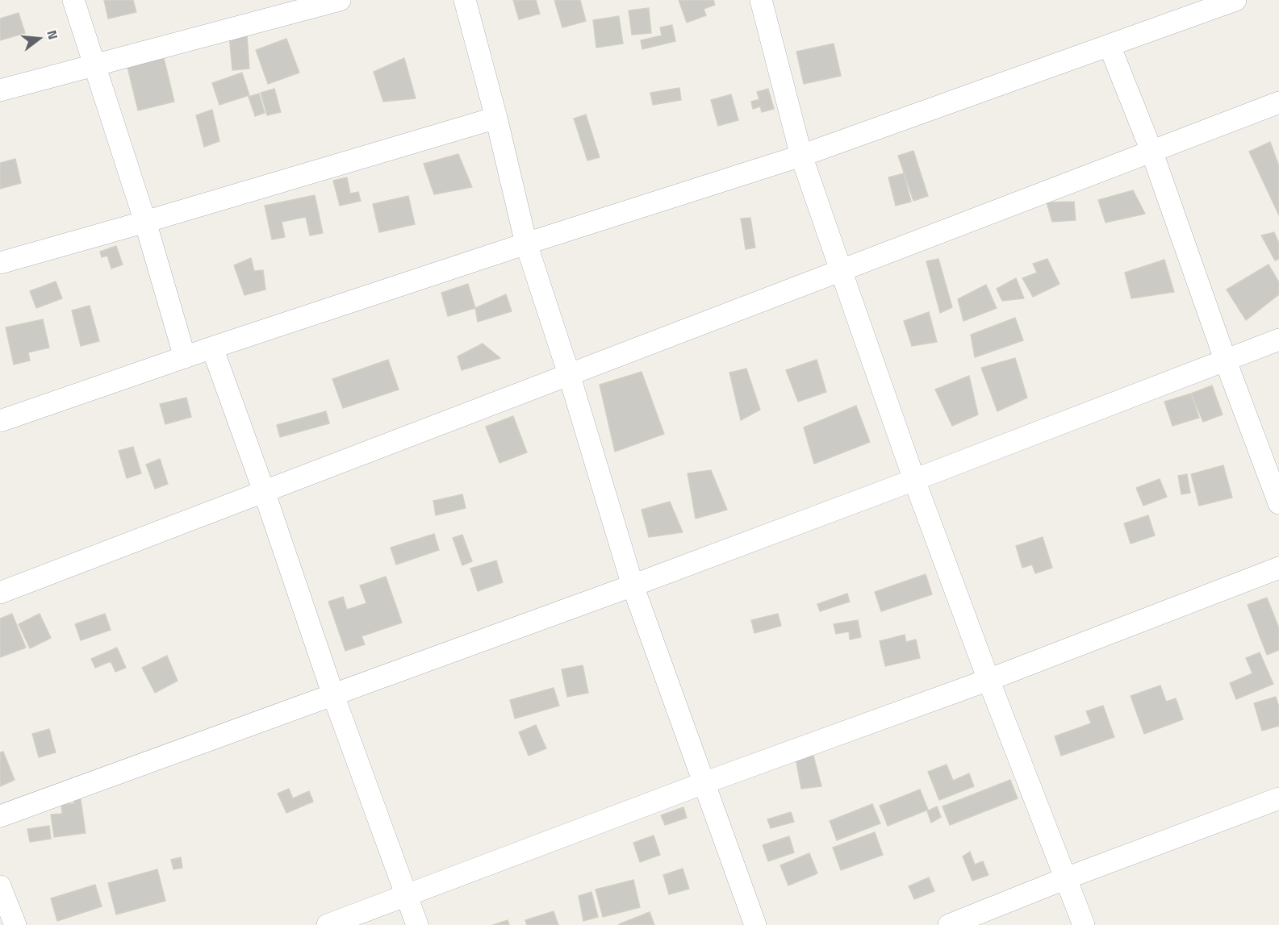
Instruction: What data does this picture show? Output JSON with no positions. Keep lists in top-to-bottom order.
{
  "north": "right"
}
